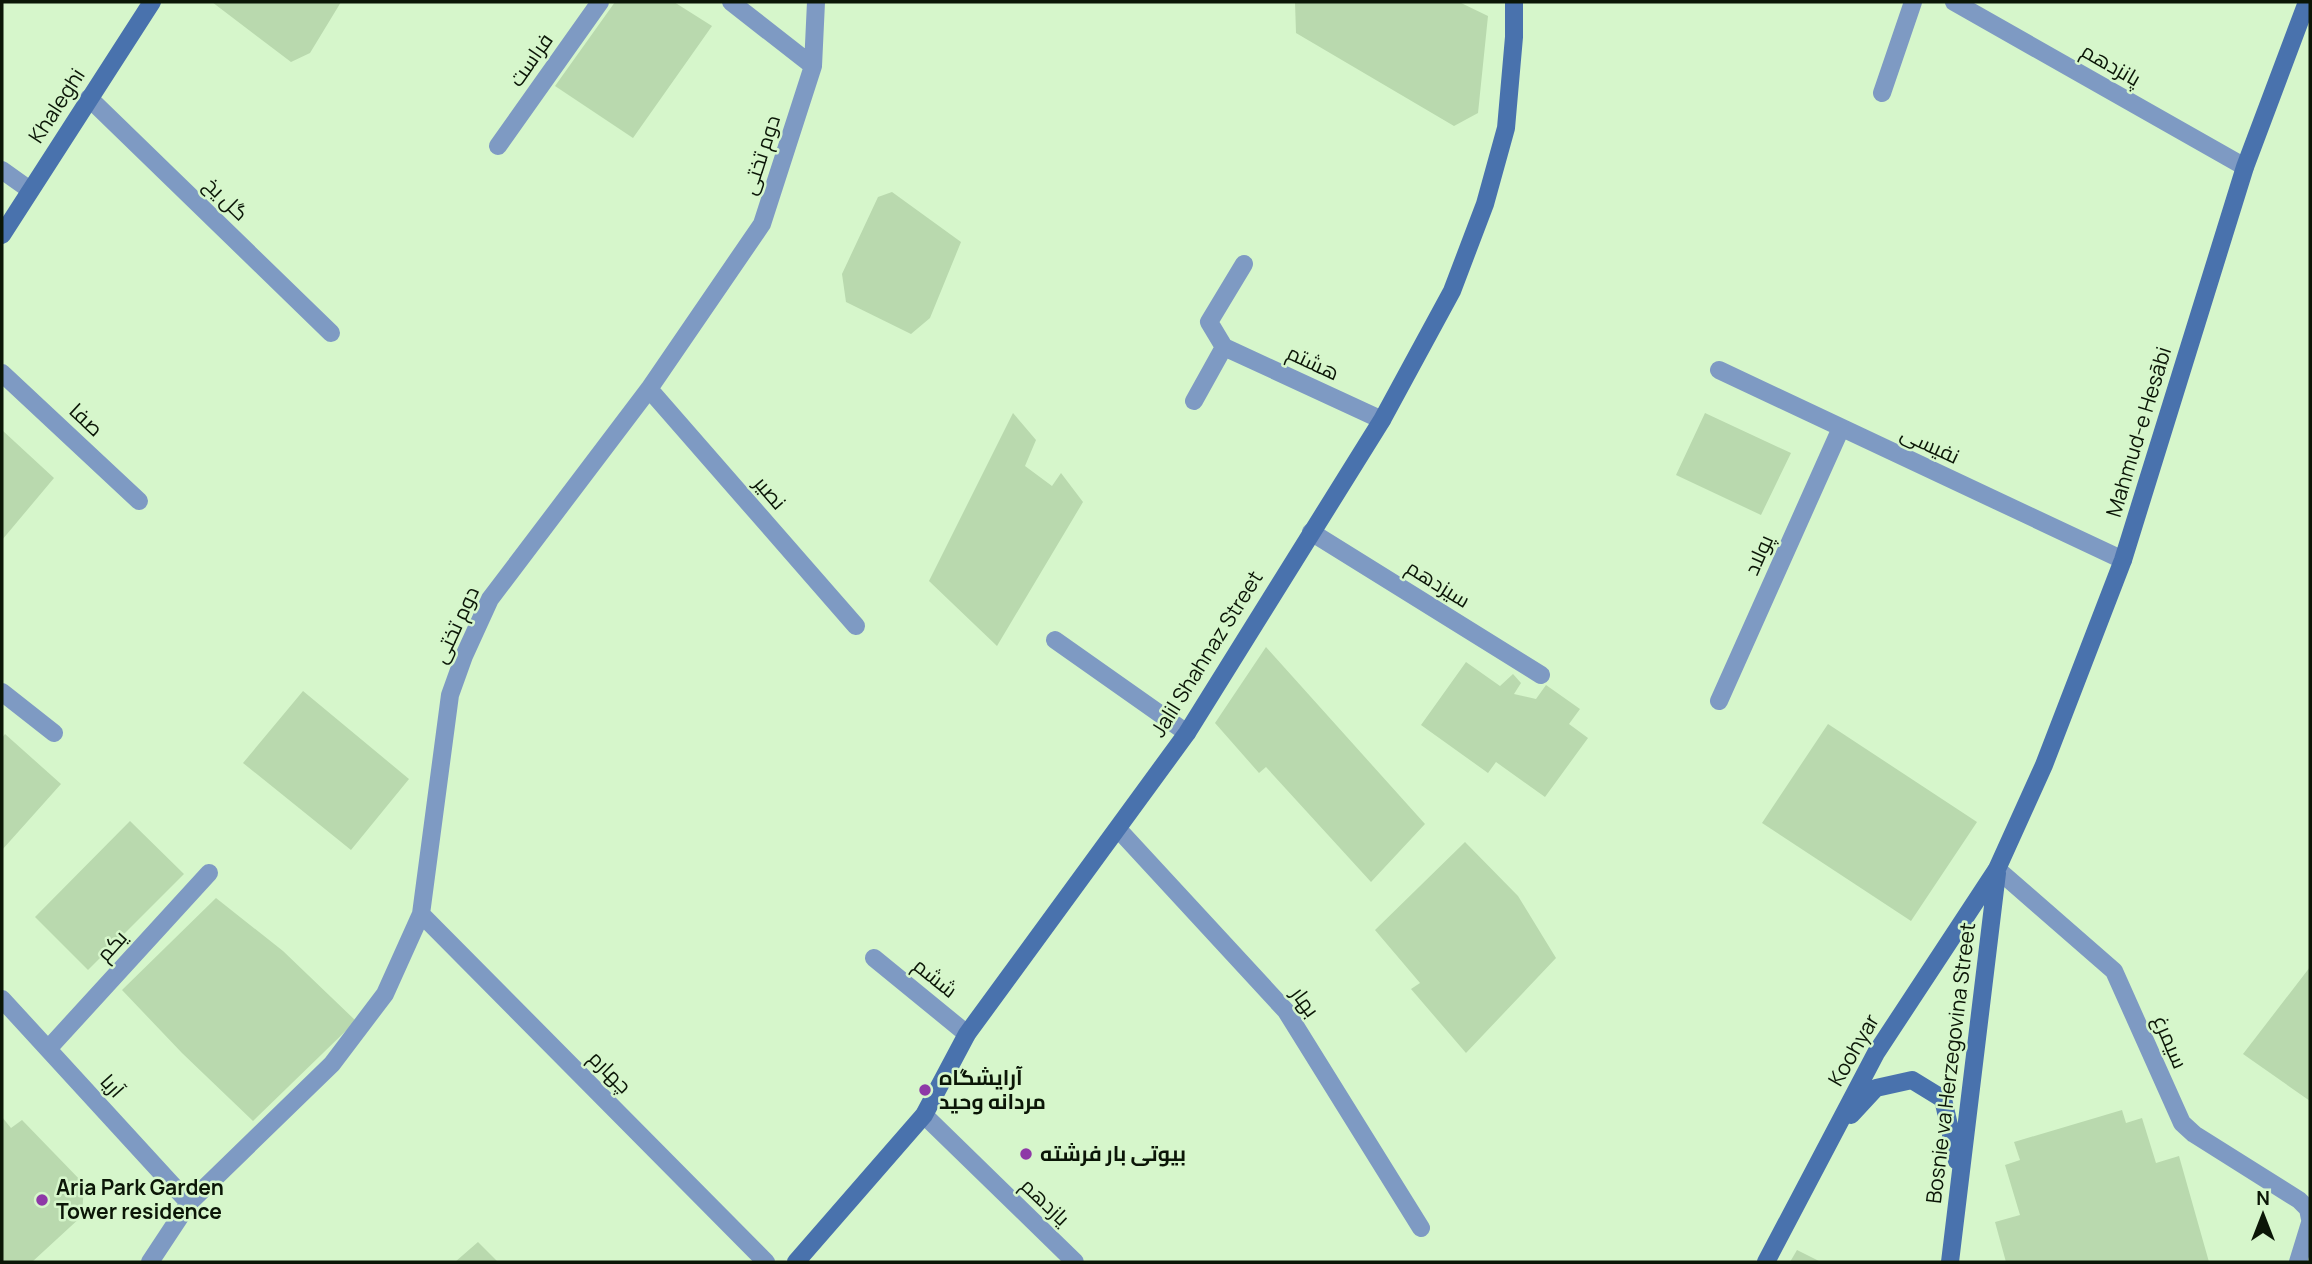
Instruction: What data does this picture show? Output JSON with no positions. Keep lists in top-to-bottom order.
{
  "streets": {
    "street": [
      "فراست",
      "پانزدهم",
      "Khaleghi",
      "دوم تختی",
      "گل یخ",
      "هشتم",
      "صفا",
      "Mahmud-e Hesābi",
      "نفیسی",
      "نصیر",
      "پولاد",
      "سیزدهم",
      "Jalil Shahnaz Street",
      "یکم",
      "ششم",
      "بهار",
      "سیمرغ",
      "Koohyar",
      "Bosnie va Herzegovina Street",
      "چهارم",
      "آریا",
      "یازدهم"
    ]
  },
  "crossings": [
    ["پانزدهم", "Mahmud-e Hesābi"],
    ["Khaleghi", "گل یخ"],
    ["دوم تختی", "نصیر"],
    ["دوم تختی", "چهارم"],
    ["دوم تختی", "آریا"],
    ["هشتم", "Jalil Shahnaz Street"],
    ["Mahmud-e Hesābi", "نفیسی"],
    ["Mahmud-e Hesābi", "سیمرغ"],
    ["Mahmud-e Hesābi", "Koohyar"],
    ["Mahmud-e Hesābi", "Bosnie va Herzegovina Street"],
    ["نفیسی", "پولاد"],
    ["سیزدهم", "Jalil Shahnaz Street"],
    ["Jalil Shahnaz Street", "ششم"],
    ["Jalil Shahnaz Street", "بهار"],
    ["Jalil Shahnaz Street", "یازدهم"],
    ["یکم", "آریا"],
    ["سیمرغ", "Koohyar"],
    ["سیمرغ", "Bosnie va Herzegovina Street"],
    ["Koohyar", "Bosnie va Herzegovina Street"]
  ],
  "places": ["آرایشگاه مردانه وحید", "بیوتی بار فرشته", "Aria Park Garden Tower residence"],
  "north": "top"
}
